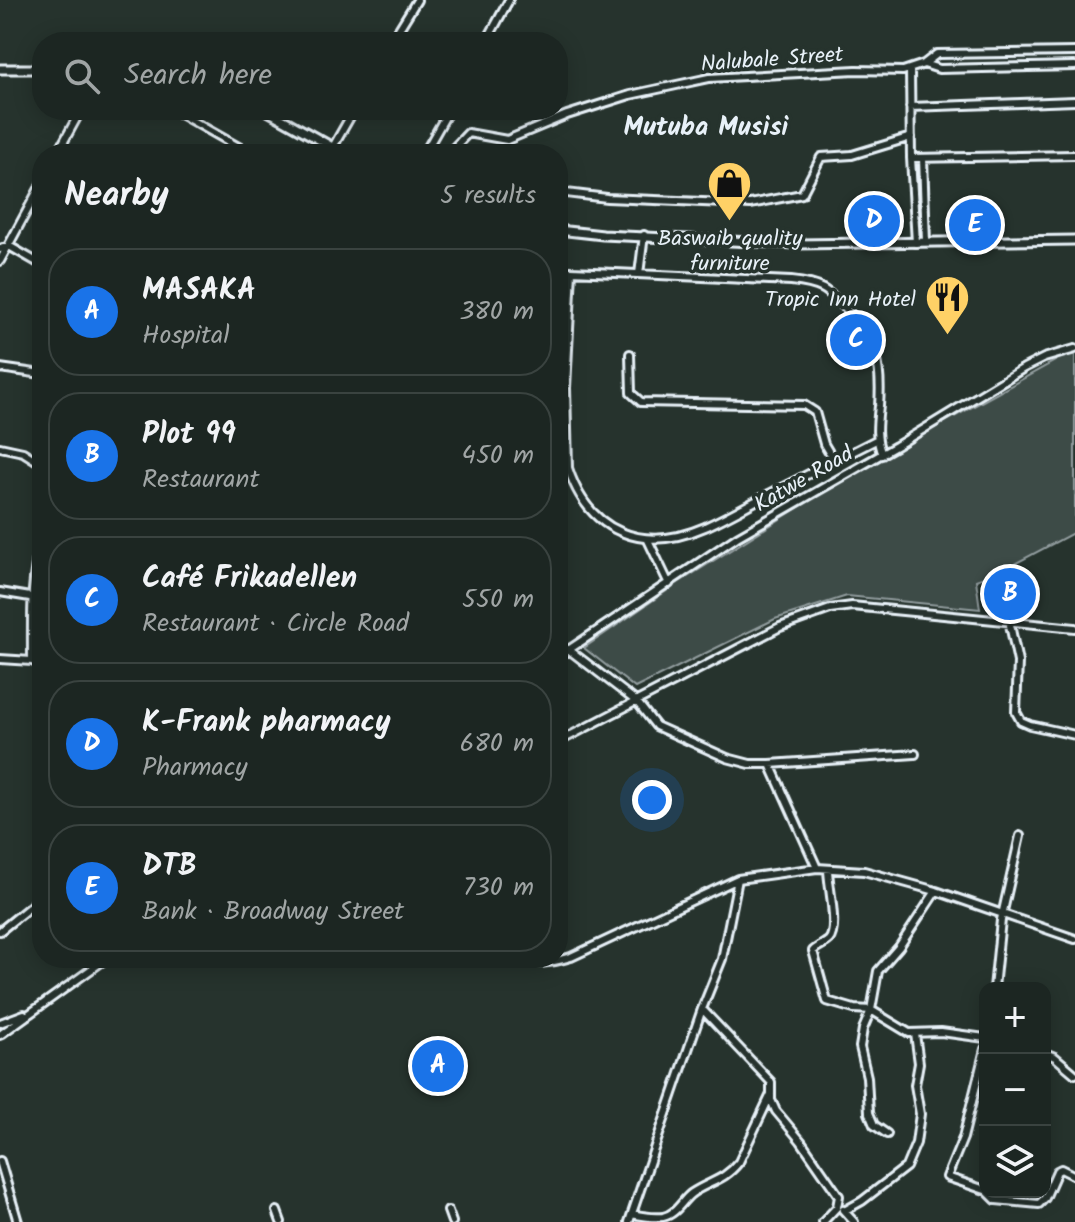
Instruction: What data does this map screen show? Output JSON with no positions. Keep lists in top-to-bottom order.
{
  "streets": {
    "street": ["Nalubale Street", "Katwe Road"]
  },
  "districts": ["Mutuba Musisi"],
  "places": {
    "shop": ["Baswaib quality furniture"],
    "restaurant": ["Tropic Inn Hotel"]
  },
  "page": {
    "search": "Search here",
    "heading": ["Nearby", "5 results"],
    "pins": [
      "D",
      "E",
      "C",
      "B",
      "A"
    ],
    "list": [
      {
        "mark": "A",
        "name": "MASAKA",
        "note": "Hospital",
        "value": "380 m"
      },
      {
        "mark": "B",
        "name": "Plot 99",
        "note": "Restaurant",
        "value": "450 m"
      },
      {
        "mark": "C",
        "name": "Café Frikadellen",
        "note": "Restaurant · Circle Road",
        "value": "550 m"
      },
      {
        "mark": "D",
        "name": "K-Frank pharmacy",
        "note": "Pharmacy",
        "value": "680 m"
      },
      {
        "mark": "E",
        "name": "DTB",
        "note": "Bank · Broadway Street",
        "value": "730 m"
      }
    ],
    "map_buttons": ["+", "−"]
  }
}
